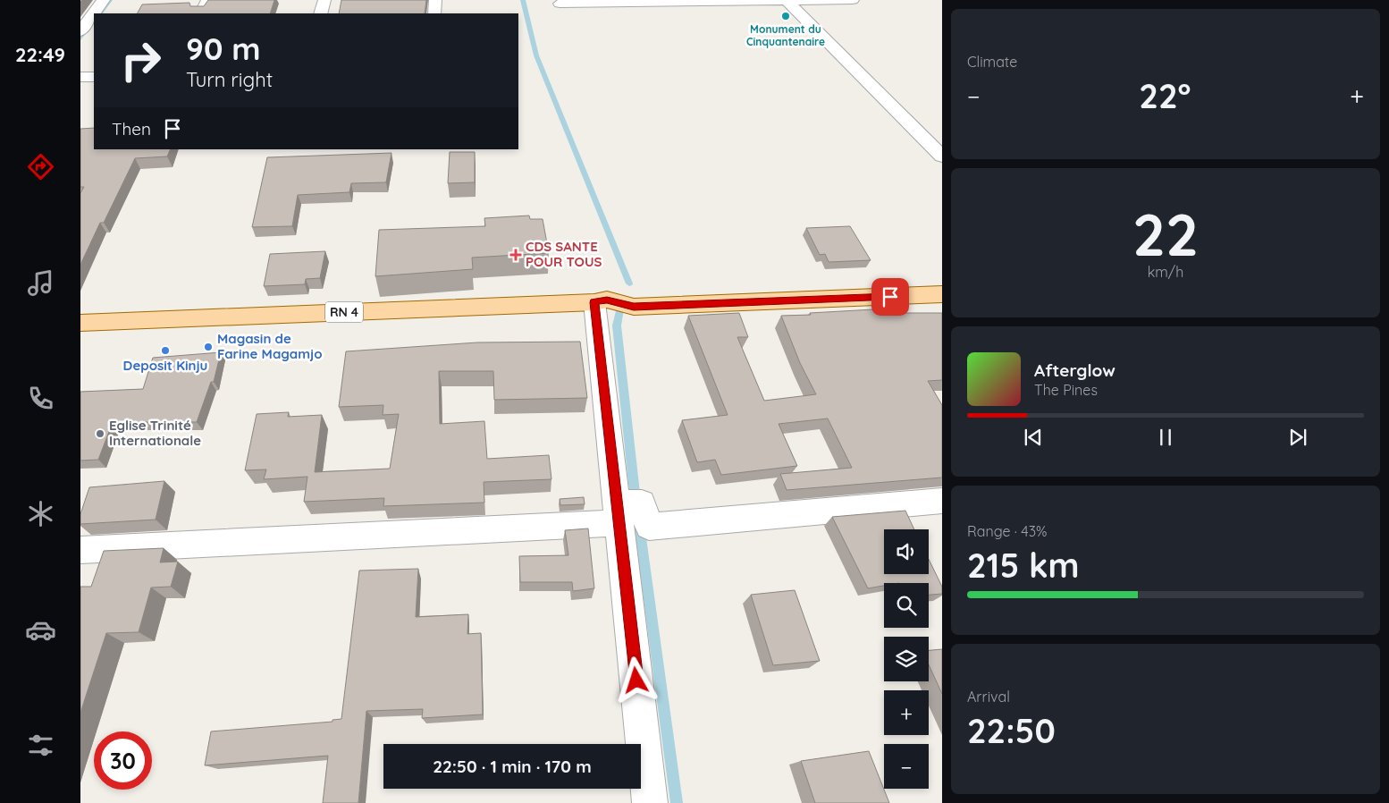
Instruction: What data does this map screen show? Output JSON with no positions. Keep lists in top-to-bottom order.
{
  "streets": {
    "main road": ["RN 4"]
  },
  "places": {
    "other": [
      "Monument du Cinquantenaire",
      "Magasin de Farine Magamjo",
      "Deposit Kinju",
      "Eglise Trinité Internationale"
    ],
    "health": ["CDS SANTE POUR TOUS"]
  },
  "page": {
    "tabs": "22:49",
    "tile": [
      "Climate",
      ["22", "km/h"],
      ["Range · 43%", "215 km"],
      ["Arrival", "22:50"]
    ],
    "turn": ["90 m", "Turn right"],
    "heat": ["−", "22°", "+"],
    "then": "Then",
    "song": ["Afterglow", "The Pines"],
    "map_buttons": ["+", "−"],
    "limit": "30",
    "trip": "22:50 · 1 min · 170 m"
  }
}
